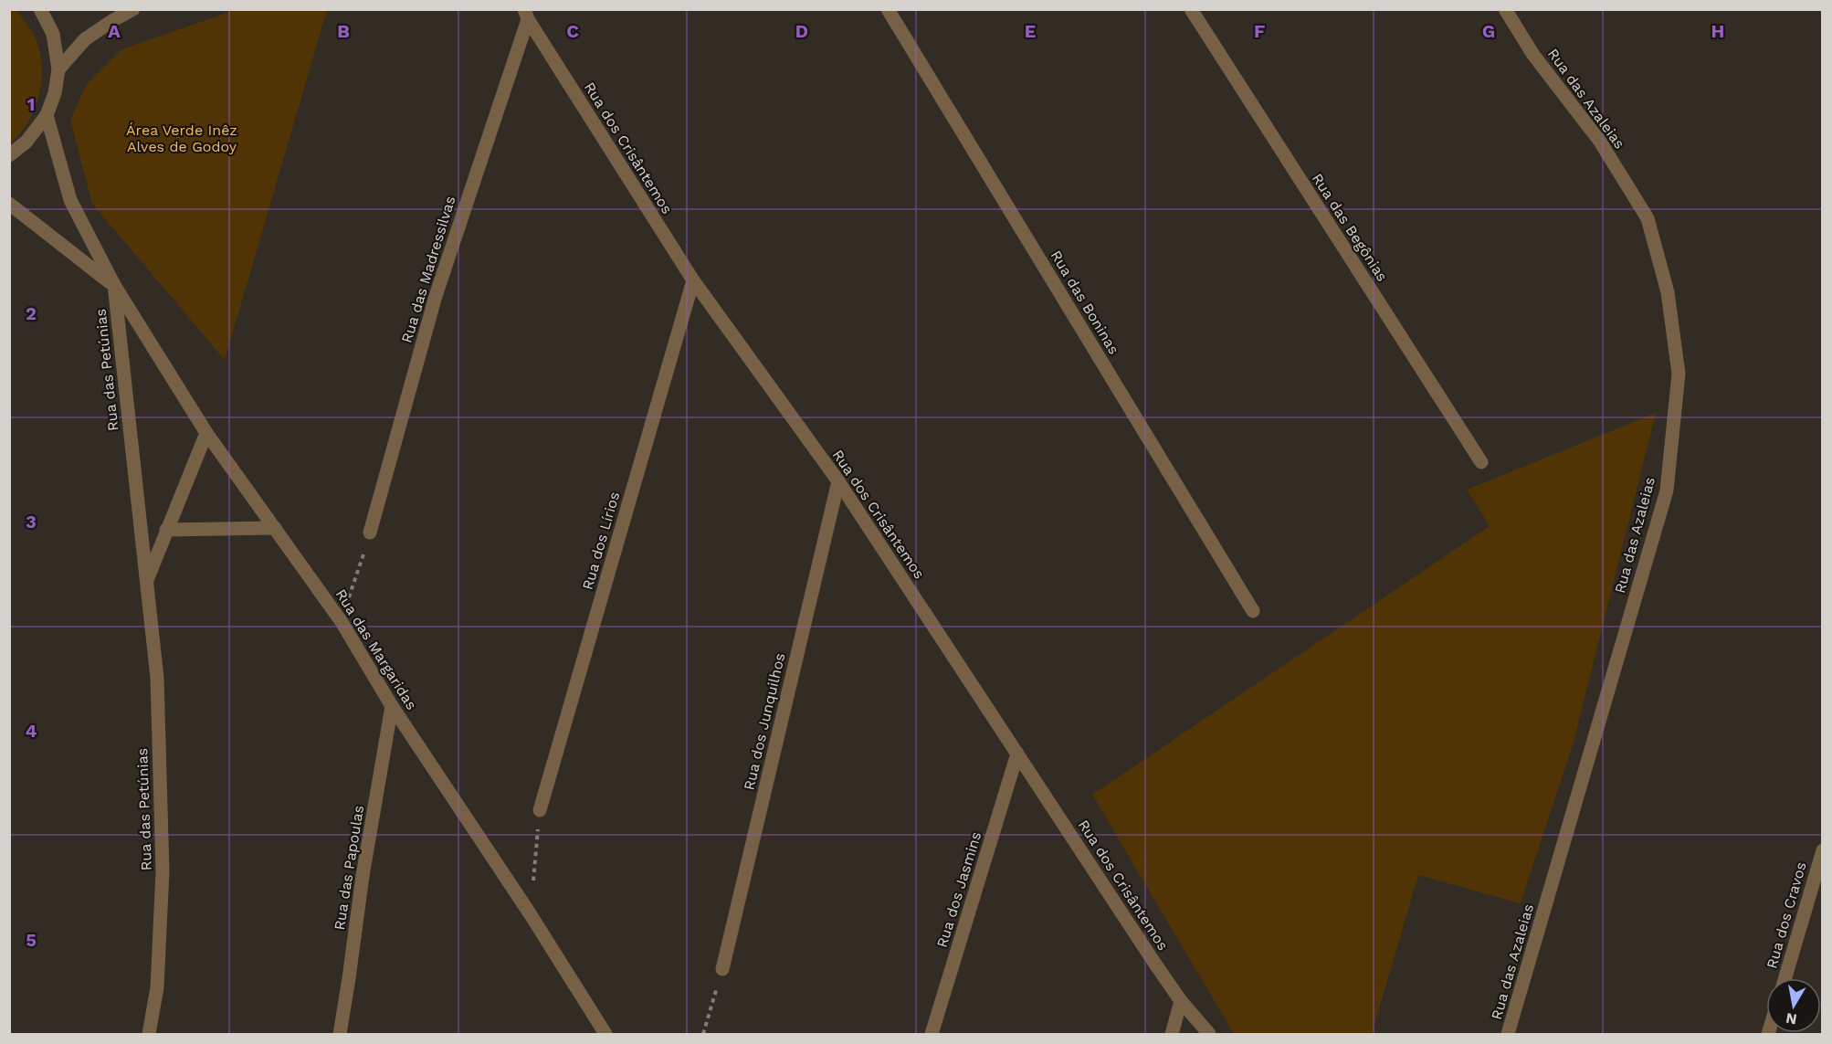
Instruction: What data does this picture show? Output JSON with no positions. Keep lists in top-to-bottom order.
{
  "streets": {
    "street": [
      "Rua das Azaleias",
      "Rua dos Crisântemos",
      "Rua das Begônias",
      "Rua das Madressilvas",
      "Rua das Boninas",
      "Rua das Petúnias",
      "Rua dos Lírios",
      "Rua das Margaridas",
      "Rua dos Junquilhos",
      "Rua das Papoulas",
      "Rua dos Jasmins",
      "Rua dos Cravos"
    ]
  },
  "crossings": [
    ["Rua dos Crisântemos", "Rua das Madressilvas"],
    ["Rua dos Crisântemos", "Rua dos Lírios"],
    ["Rua dos Crisântemos", "Rua dos Junquilhos"],
    ["Rua dos Crisântemos", "Rua dos Jasmins"],
    ["Rua das Petúnias", "Rua das Margaridas"],
    ["Rua das Margaridas", "Rua das Papoulas"]
  ],
  "parks": ["Área Verde Inêz Alves de Godoy"],
  "north": "bottom",
  "grid": {
    "columns": [
      "A",
      "B",
      "C",
      "D",
      "E",
      "F",
      "G",
      "H"
    ],
    "rows": [
      "1",
      "2",
      "3",
      "4",
      "5"
    ]
  }
}
